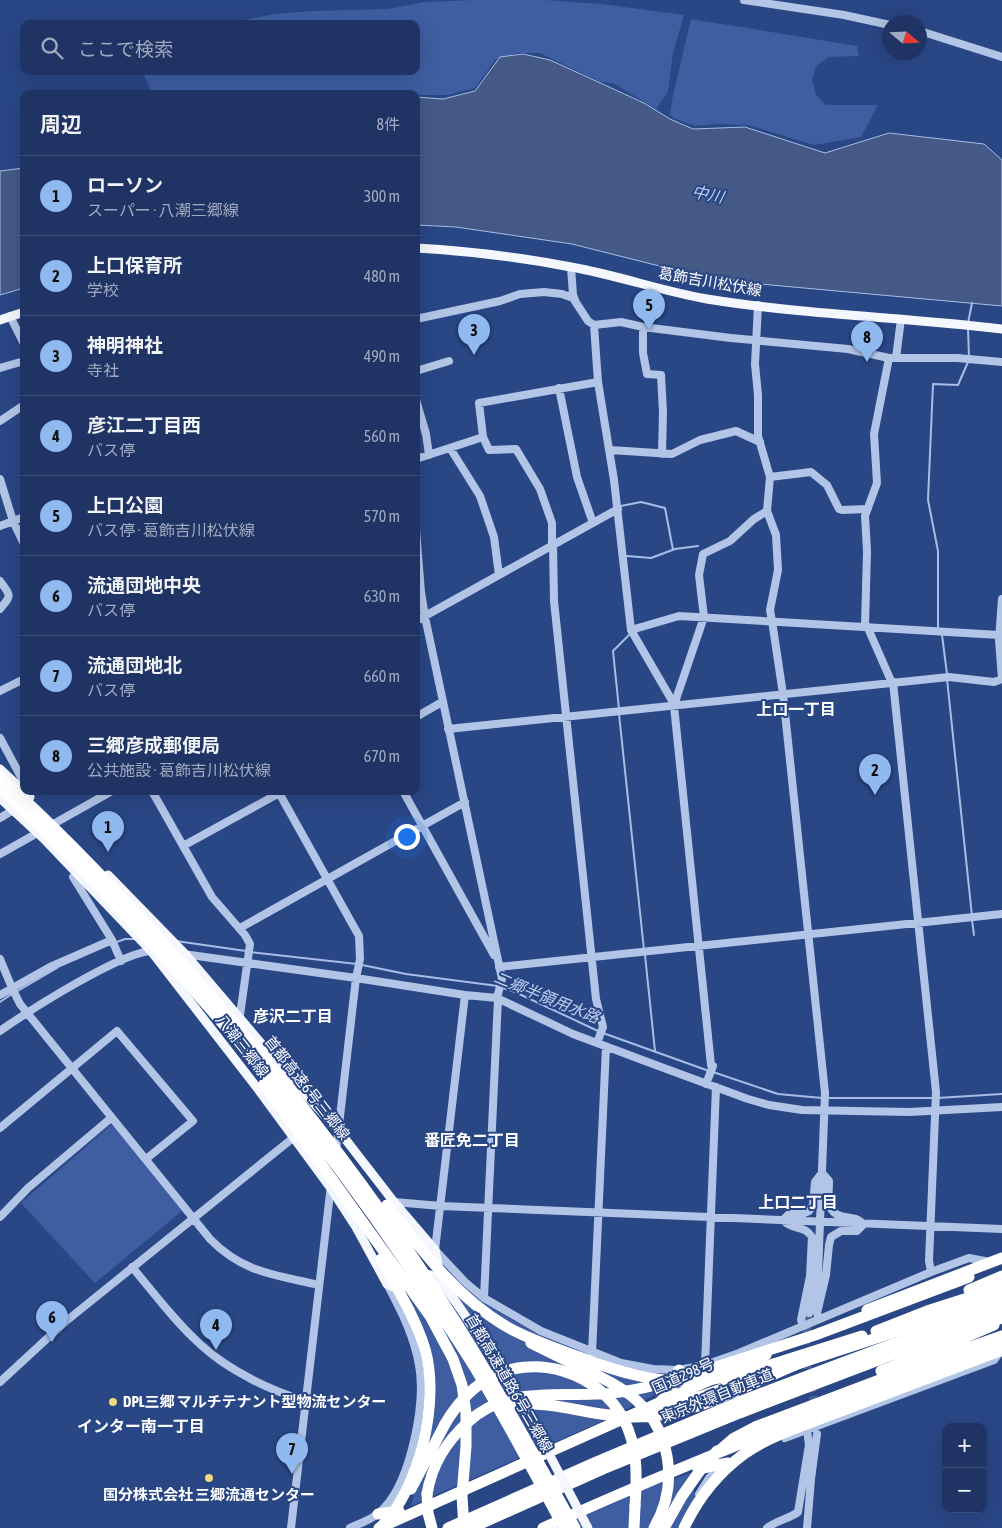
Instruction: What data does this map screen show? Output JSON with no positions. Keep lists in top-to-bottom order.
{
  "streets": {
    "highway": [
      "首都高速6号三郷線",
      "国道298号",
      "首都高速道路6号三郷線",
      "東京外環自動車道"
    ],
    "main road": ["葛飾吉川松伏線", "八潮三郷線"]
  },
  "crossings": [
    ["首都高速6号三郷線", "首都高速道路6号三郷線"]
  ],
  "districts": [
    "上口一丁目",
    "彦沢二丁目",
    "番匠免二丁目",
    "上口二丁目",
    "インター南一丁目"
  ],
  "water": ["中川", "二郷半領用水路"],
  "places": ["DPL三郷 マルチテナント型物流センター", "国分株式会社 三郷流通センター"],
  "north": "right",
  "page": {
    "search": "ここで検索",
    "heading": ["周辺", "8件"],
    "list": [
      {
        "mark": "1",
        "name": "ローソン",
        "note": "スーパー · 八潮三郷線",
        "value": "300 m"
      },
      {
        "mark": "2",
        "name": "上口保育所",
        "note": "学校",
        "value": "480 m"
      },
      {
        "mark": "3",
        "name": "神明神社",
        "note": "寺社",
        "value": "490 m"
      },
      {
        "mark": "4",
        "name": "彦江二丁目西",
        "note": "バス停",
        "value": "560 m"
      },
      {
        "mark": "5",
        "name": "上口公園",
        "note": "バス停 · 葛飾吉川松伏線",
        "value": "570 m"
      },
      {
        "mark": "6",
        "name": "流通団地中央",
        "note": "バス停",
        "value": "630 m"
      },
      {
        "mark": "7",
        "name": "流通団地北",
        "note": "バス停",
        "value": "660 m"
      },
      {
        "mark": "8",
        "name": "三郷彦成郵便局",
        "note": "公共施設 · 葛飾吉川松伏線",
        "value": "670 m"
      }
    ],
    "pins": [
      "5",
      "3",
      "8",
      "2",
      "1",
      "6",
      "4",
      "7"
    ],
    "map_buttons": ["+", "−"]
  }
}
